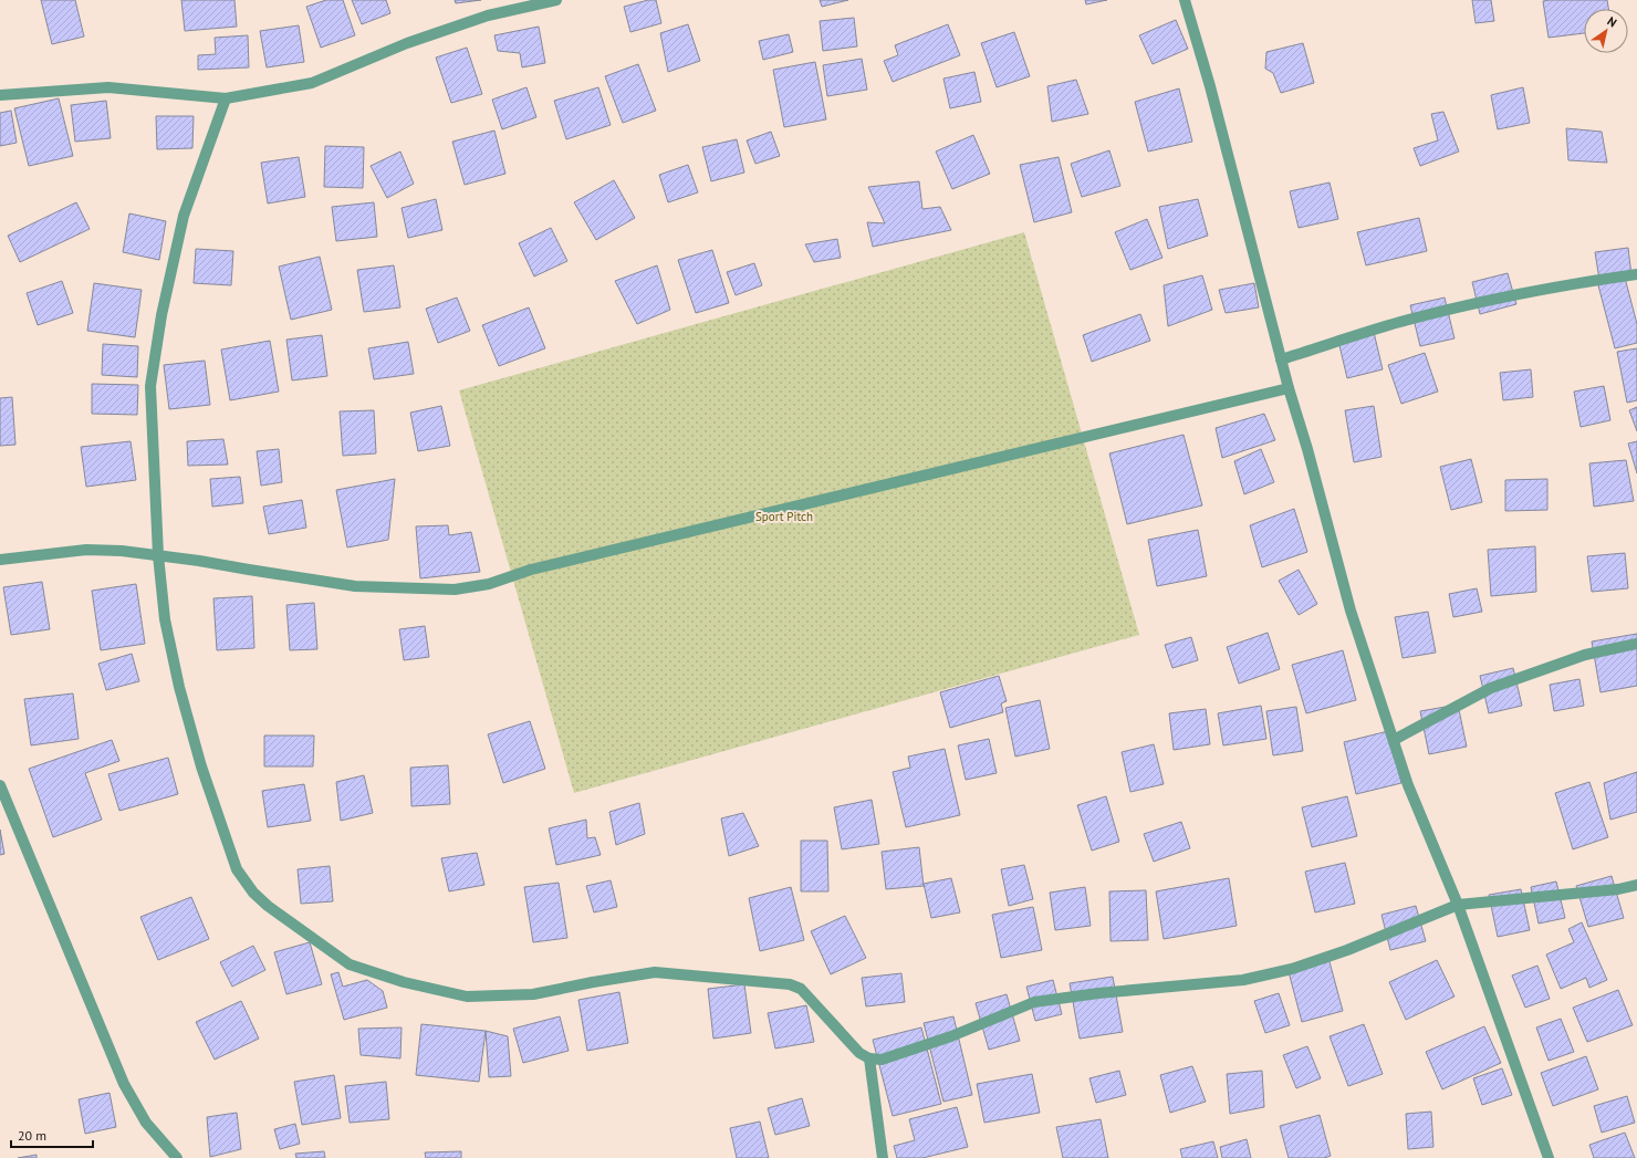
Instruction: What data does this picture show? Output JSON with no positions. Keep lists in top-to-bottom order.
{
  "parks": ["Sport Pitch"],
  "scale_bar": "20 m",
  "north": "top right"
}
